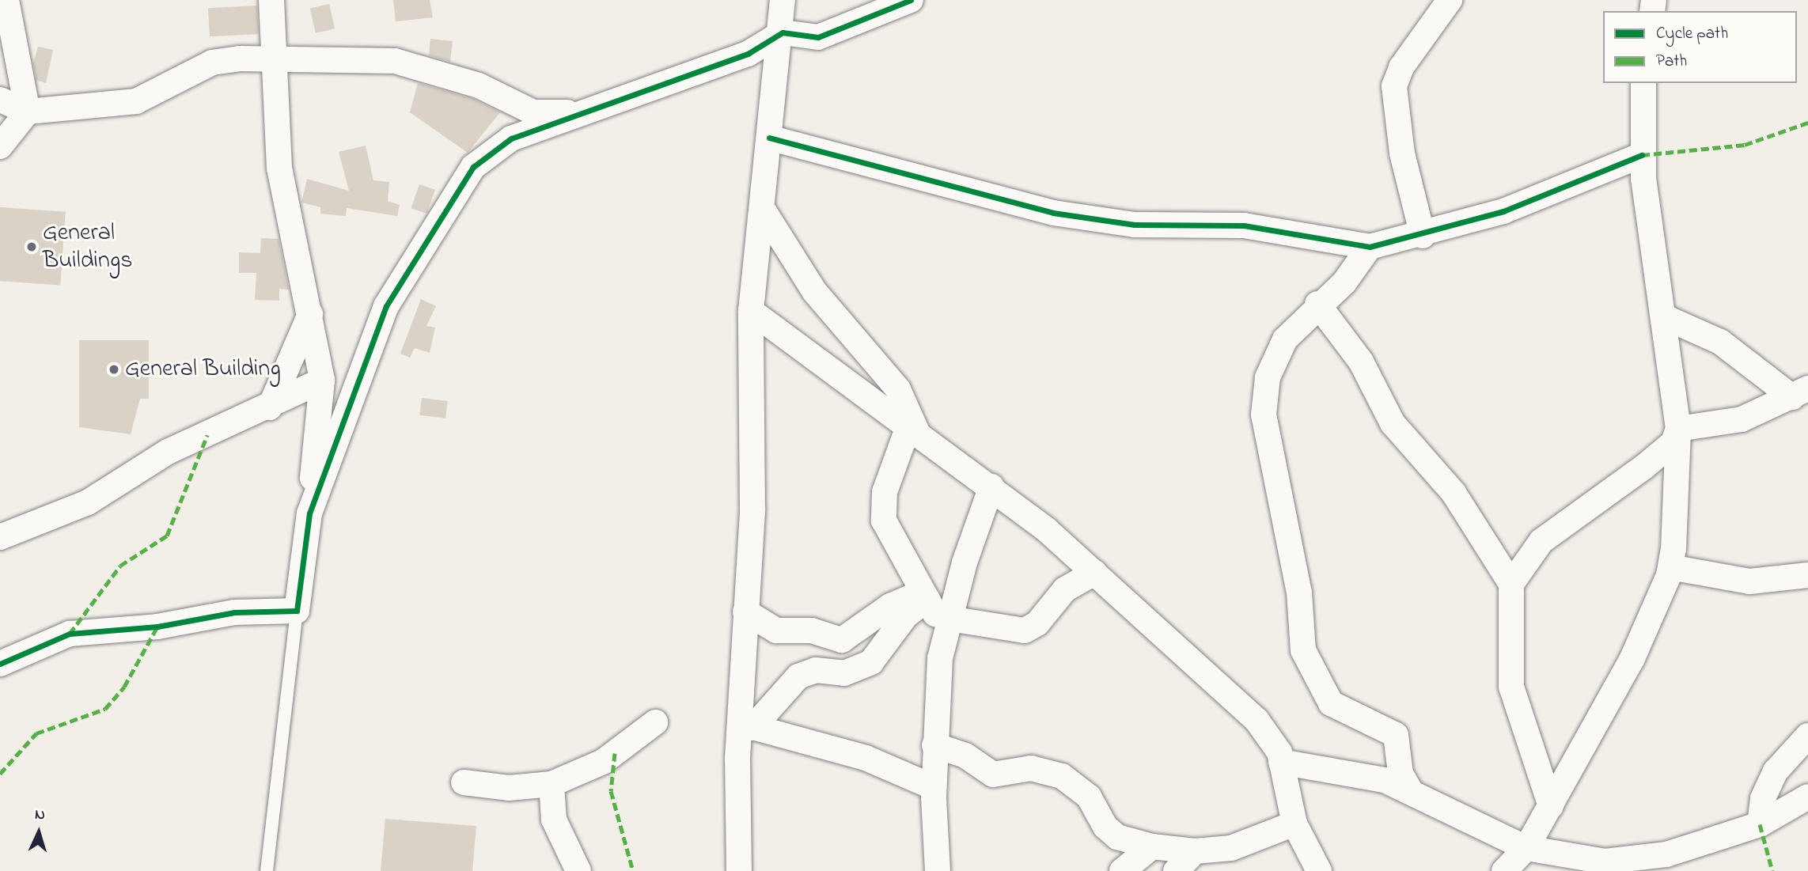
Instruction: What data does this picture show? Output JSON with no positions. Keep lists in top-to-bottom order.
{
  "places": ["General Buildings", "General Building"],
  "legend": ["Cycle path", "Path"],
  "north": "top"
}
